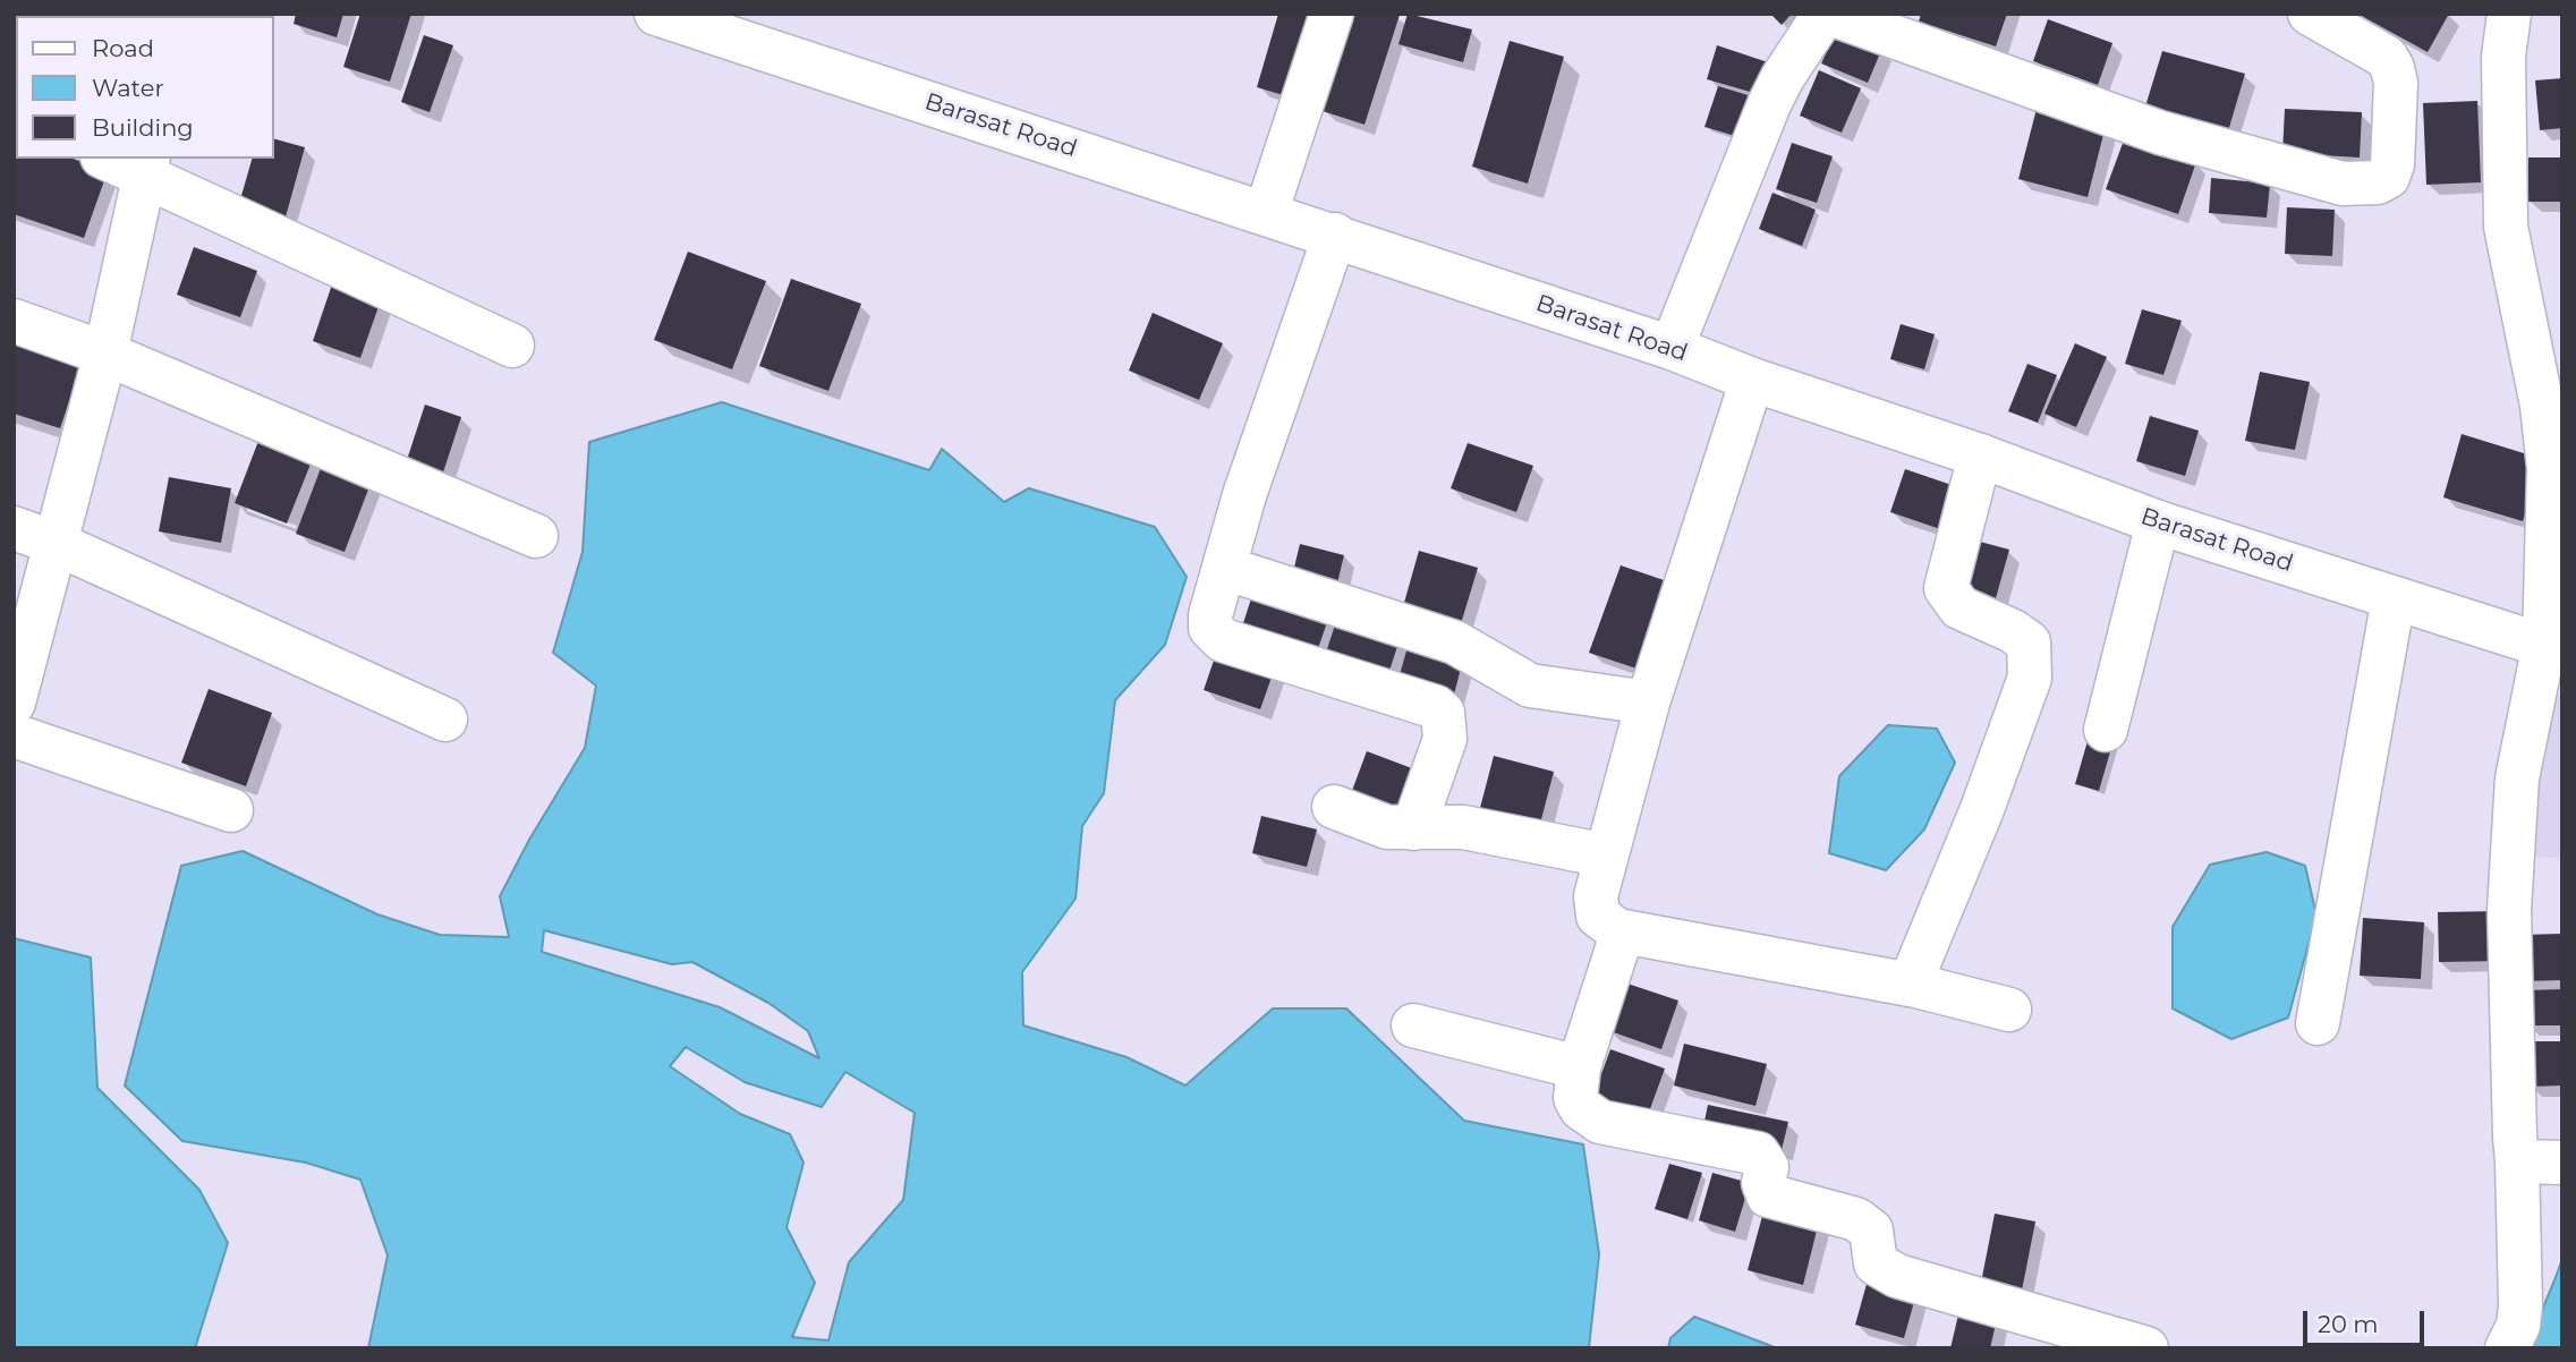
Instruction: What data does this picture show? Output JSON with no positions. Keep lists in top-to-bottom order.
{
  "streets": {
    "street": ["Barasat Road"]
  },
  "legend": ["Road", "Water", "Building"],
  "scale_bar": "20 m"
}
